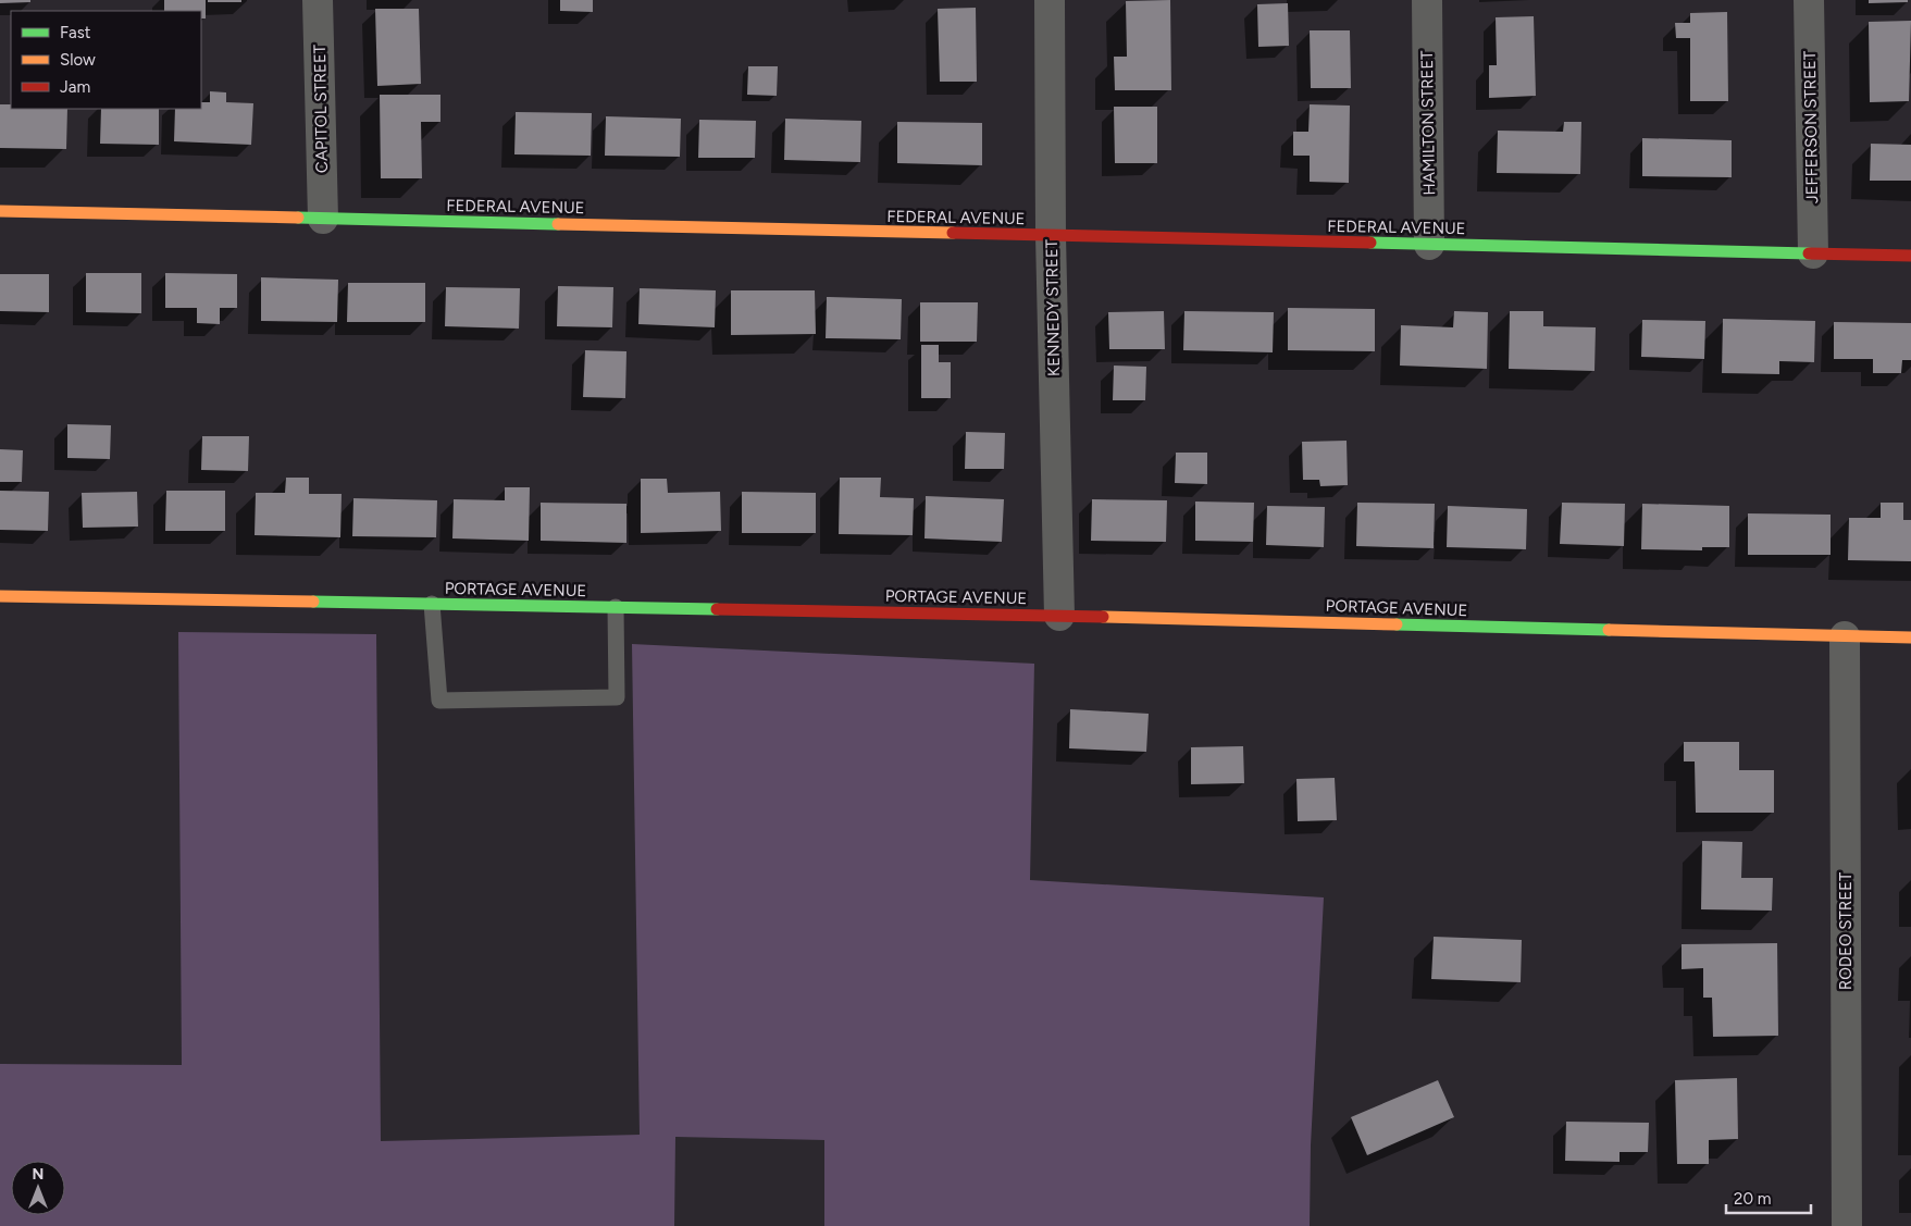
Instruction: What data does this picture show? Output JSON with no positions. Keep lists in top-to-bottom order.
{
  "streets": {
    "street": [
      "CAPITOL STREET",
      "HAMILTON STREET",
      "JEFFERSON STREET",
      "FEDERAL AVENUE",
      "KENNEDY STREET",
      "PORTAGE AVENUE",
      "RODEO STREET"
    ]
  },
  "crossings": [
    ["CAPITOL STREET", "FEDERAL AVENUE"],
    ["HAMILTON STREET", "FEDERAL AVENUE"],
    ["JEFFERSON STREET", "FEDERAL AVENUE"],
    ["FEDERAL AVENUE", "KENNEDY STREET"],
    ["KENNEDY STREET", "PORTAGE AVENUE"],
    ["PORTAGE AVENUE", "RODEO STREET"]
  ],
  "legend": ["Fast", "Slow", "Jam"],
  "scale_bar": "20 m",
  "north": "top"
}
